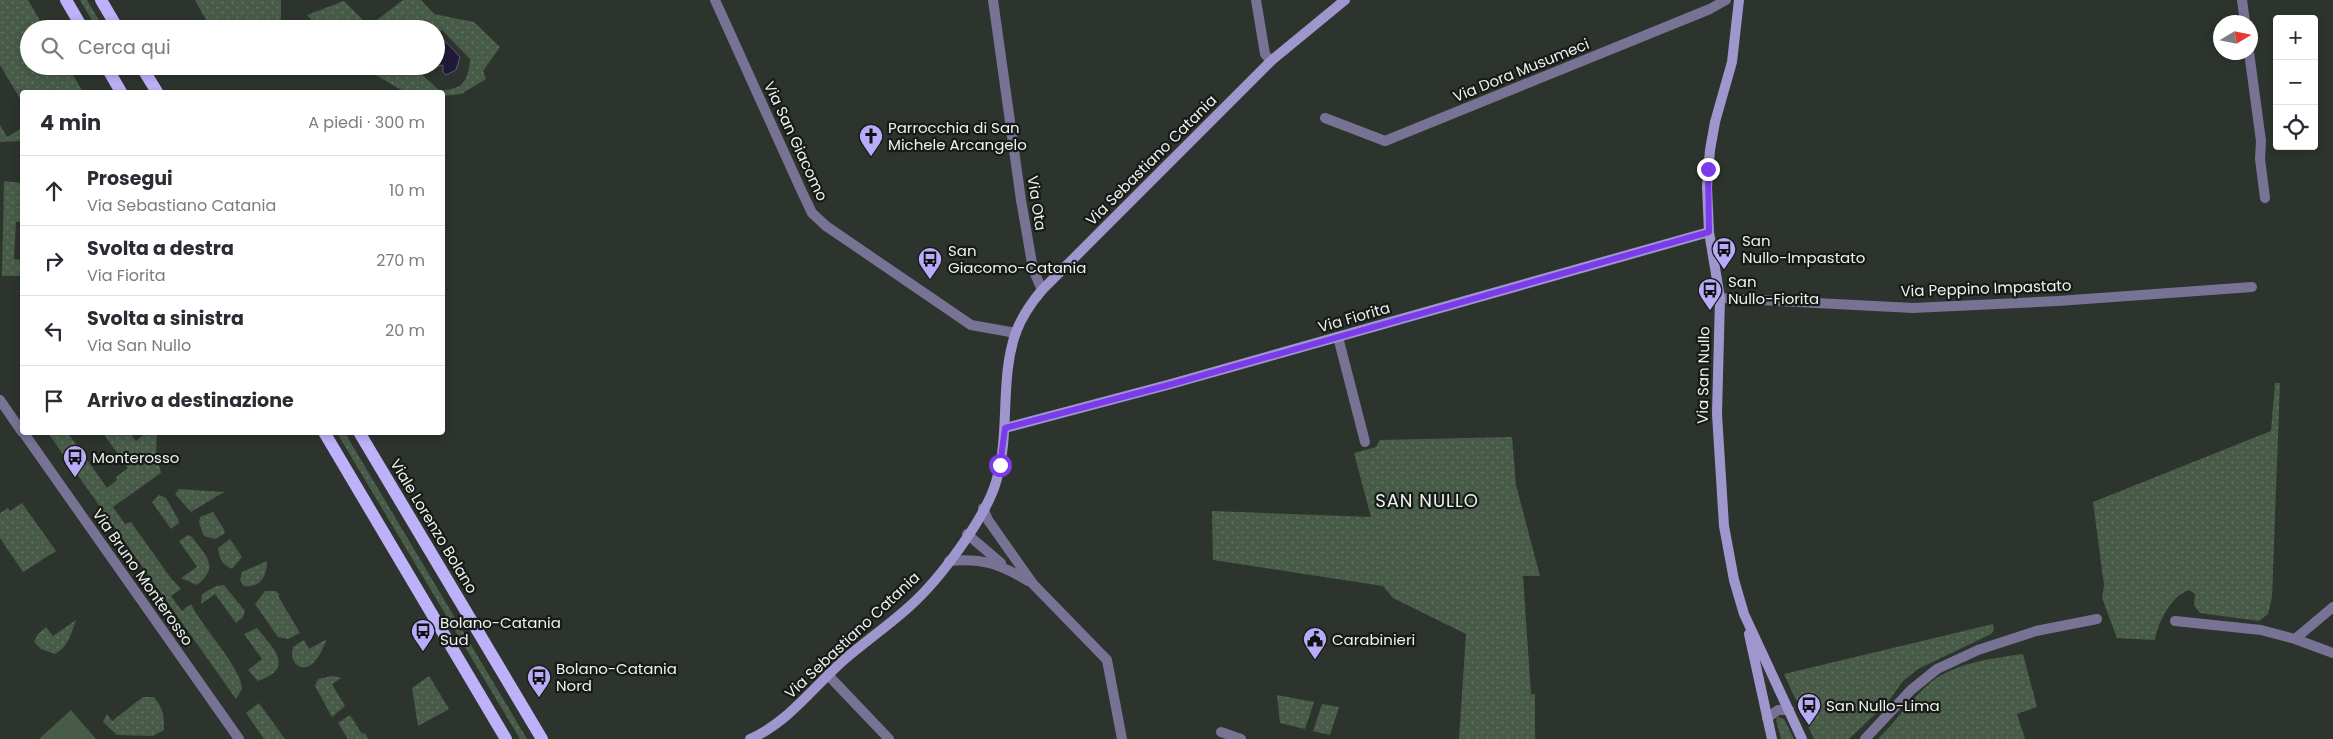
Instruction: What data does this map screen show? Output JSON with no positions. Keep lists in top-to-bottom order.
{
  "streets": {
    "main road": [
      "Via Sebastiano Catania",
      "Via Fiorita",
      "Via San Nullo",
      "Viale Lorenzo Bolano"
    ],
    "street": [
      "Via Dora Musumeci",
      "Via San Giacomo",
      "Via Ota",
      "Via Peppino Impastato",
      "Via Bruno Monterosso"
    ]
  },
  "crossings": [
    ["Via San Giacomo", "Via Sebastiano Catania"],
    ["Via Sebastiano Catania", "Via Ota"],
    ["Via Sebastiano Catania", "Via Fiorita"],
    ["Via Peppino Impastato", "Via San Nullo"],
    ["Via Fiorita", "Via San Nullo"]
  ],
  "districts": ["SAN NULLO"],
  "places": {
    "church": ["Parrocchia di San Michele Arcangelo"],
    "bus stop": [
      "San Nullo-Impastato",
      "San Giacomo-Catania",
      "San Nullo-Fiorita",
      "Monterosso",
      "Bolano-Catania Sud",
      "Bolano-Catania Nord",
      "San Nullo-Lima"
    ],
    "public building": ["Carabinieri"]
  },
  "north": "right",
  "page": {
    "map_buttons": ["+", "−"],
    "search": "Cerca qui",
    "heading": ["4 min", "A piedi · 300 m"],
    "list": [
      ["Prosegui", "Via Sebastiano Catania", "10 m"],
      ["Svolta a destra", "Via Fiorita", "270 m"],
      ["Svolta a sinistra", "Via San Nullo", "20 m"],
      "Arrivo a destinazione"
    ]
  }
}
